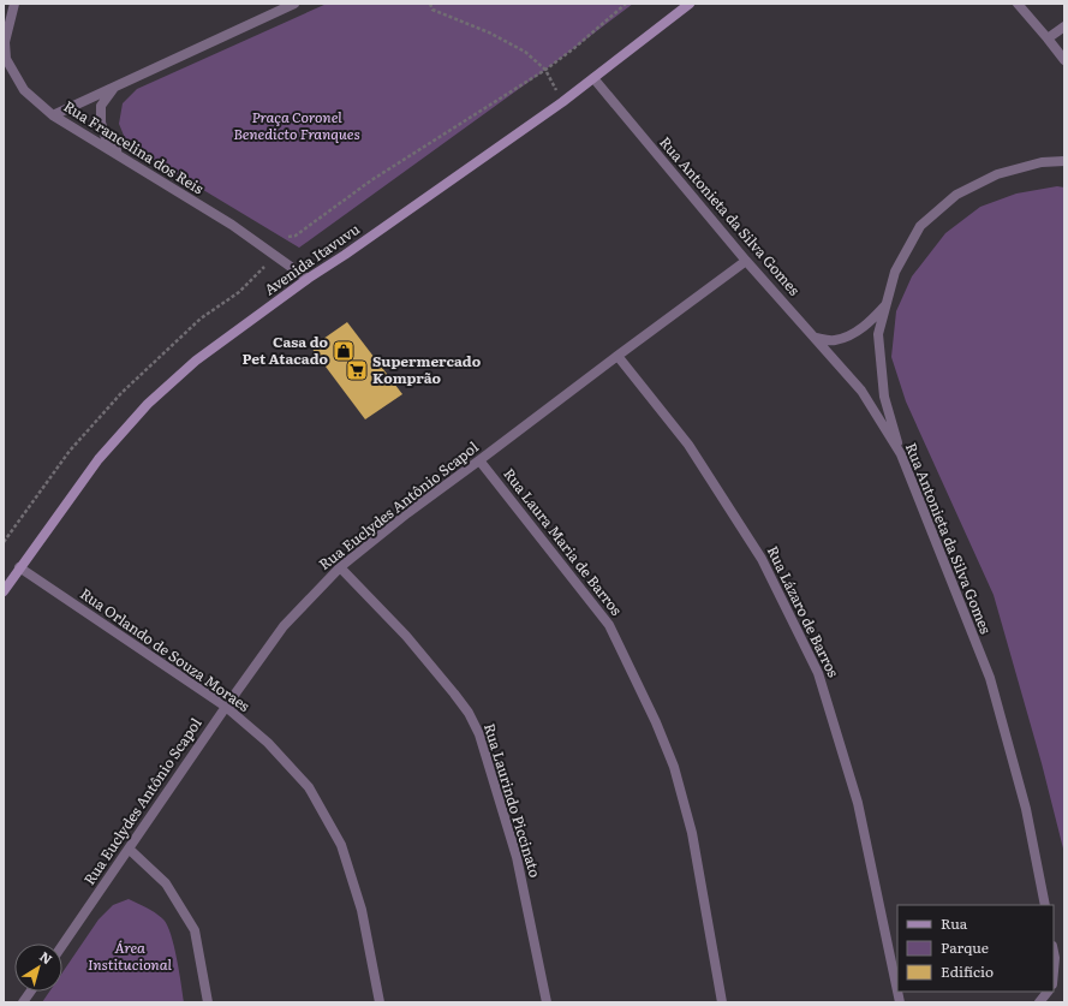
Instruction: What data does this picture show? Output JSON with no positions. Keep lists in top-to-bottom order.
{
  "streets": {
    "main road": ["Avenida Itavuvu"],
    "street": [
      "Rua Francelina dos Reis",
      "Rua Antonieta da Silva Gomes",
      "Rua Euclydes Antônio Scapol",
      "Rua Laura Maria de Barros",
      "Rua Lázaro de Barros",
      "Rua Orlando de Souza Moraes",
      "Rua Laurindo Piccinato"
    ]
  },
  "crossings": [
    ["Rua Francelina dos Reis", "Avenida Itavuvu"],
    ["Rua Antonieta da Silva Gomes", "Avenida Itavuvu"],
    ["Rua Antonieta da Silva Gomes", "Rua Euclydes Antônio Scapol"],
    ["Avenida Itavuvu", "Rua Orlando de Souza Moraes"],
    ["Rua Euclydes Antônio Scapol", "Rua Laura Maria de Barros"],
    ["Rua Euclydes Antônio Scapol", "Rua Lázaro de Barros"],
    ["Rua Euclydes Antônio Scapol", "Rua Orlando de Souza Moraes"],
    ["Rua Euclydes Antônio Scapol", "Rua Laurindo Piccinato"]
  ],
  "parks": ["Praça Coronel Benedicto Franques", "Área Institucional"],
  "places": {
    "shop": ["Casa do Pet Atacado"],
    "supermarket": ["Supermercado Komprão"]
  },
  "legend": ["Rua", "Parque", "Edifício"],
  "north": "top right"
}
